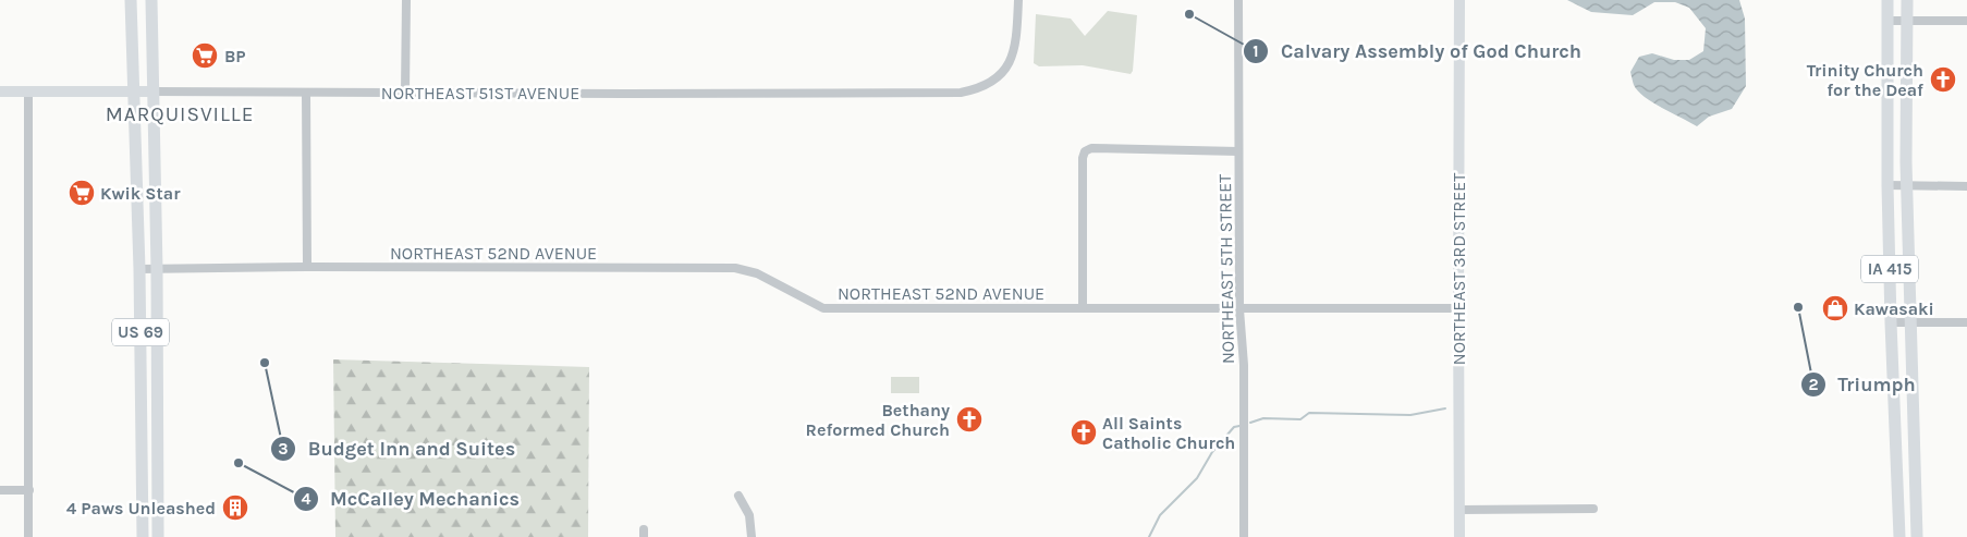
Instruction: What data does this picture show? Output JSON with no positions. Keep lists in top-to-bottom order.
{
  "streets": {
    "main road": ["IA 415", "US 69"],
    "street": [
      "NORTHEAST 51ST AVENUE",
      "NORTHEAST 52ND AVENUE",
      "NORTHEAST 5TH STREET",
      "NORTHEAST 3RD STREET"
    ]
  },
  "crossings": [
    ["NORTHEAST 51ST AVENUE", "US 69"],
    ["NORTHEAST 52ND AVENUE", "NORTHEAST 5TH STREET"],
    ["NORTHEAST 52ND AVENUE", "NORTHEAST 3RD STREET"],
    ["NORTHEAST 52ND AVENUE", "US 69"]
  ],
  "districts": ["MARQUISVILLE"],
  "places": {
    "other": [
      "Calvary Assembly of God Church",
      "Triumph",
      "Budget Inn and Suites",
      "McCalley Mechanics"
    ],
    "supermarket": ["BP", "Kwik Star"],
    "church": ["Trinity Church for the Deaf", "Bethany Reformed Church", "All Saints Catholic Church"],
    "shop": ["Kawasaki"],
    "building": ["4 Paws Unleashed"]
  }
}
